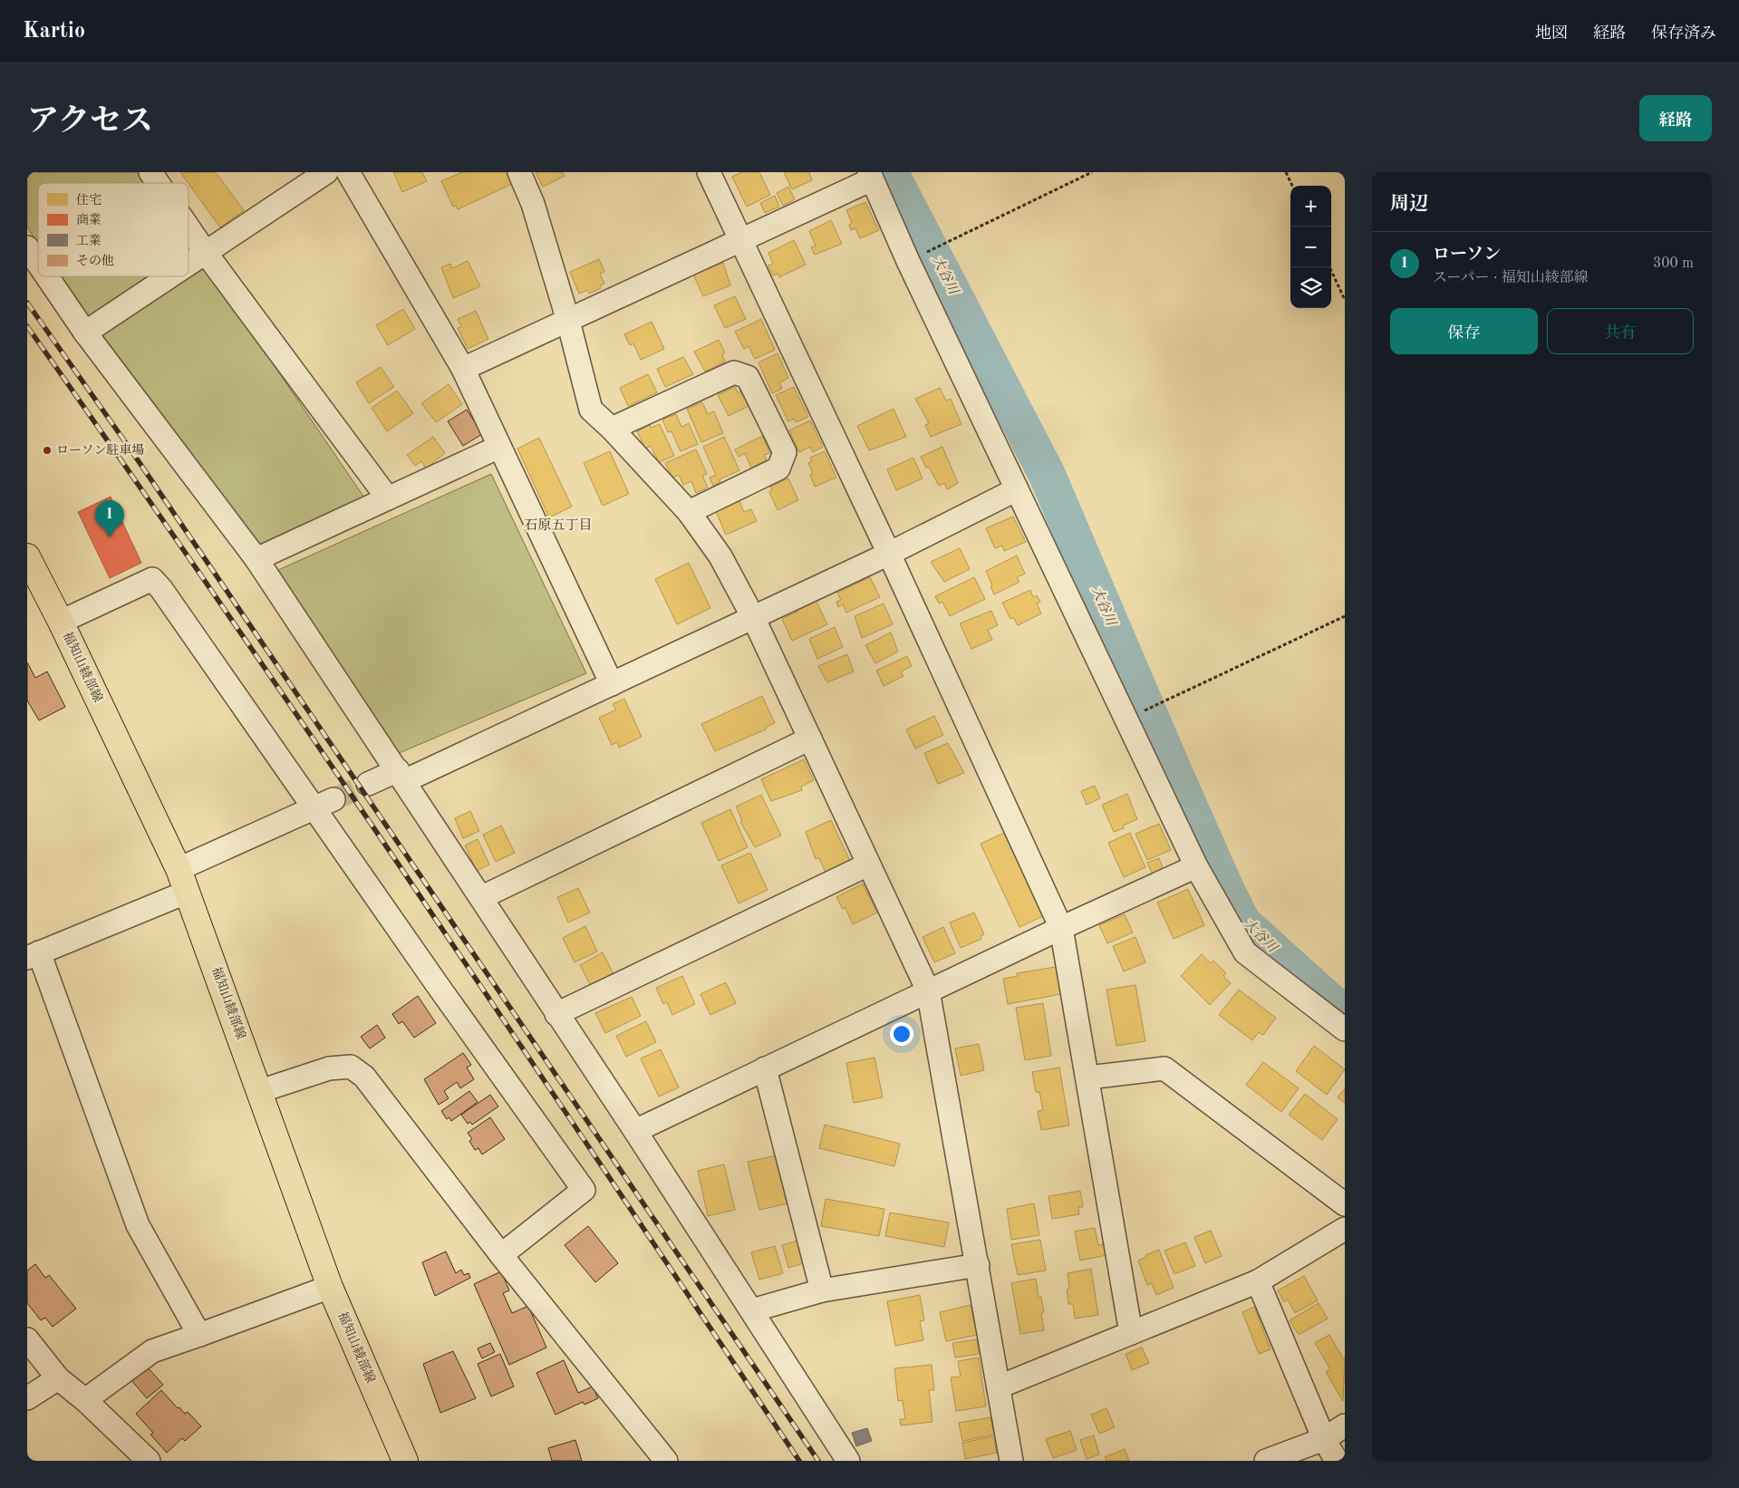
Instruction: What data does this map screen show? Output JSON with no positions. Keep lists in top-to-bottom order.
{
  "streets": {
    "main road": ["福知山綾部線"]
  },
  "districts": ["石原五丁目"],
  "water": ["大谷川"],
  "places": ["ローソン駐車場"],
  "legend": [
    "住宅",
    "商業",
    "工業",
    "その他"
  ],
  "page": {
    "header": "Kartio",
    "nav": ["地図", "経路", "保存済み"],
    "title": "アクセス",
    "buttons": [
      "経路",
      ["保存", "共有"]
    ],
    "heading": "周辺",
    "map_buttons": ["+", "−"],
    "list": [
      {
        "mark": "1",
        "name": "ローソン",
        "note": "スーパー · 福知山綾部線",
        "value": "300 m"
      }
    ],
    "pins": "1"
  }
}
